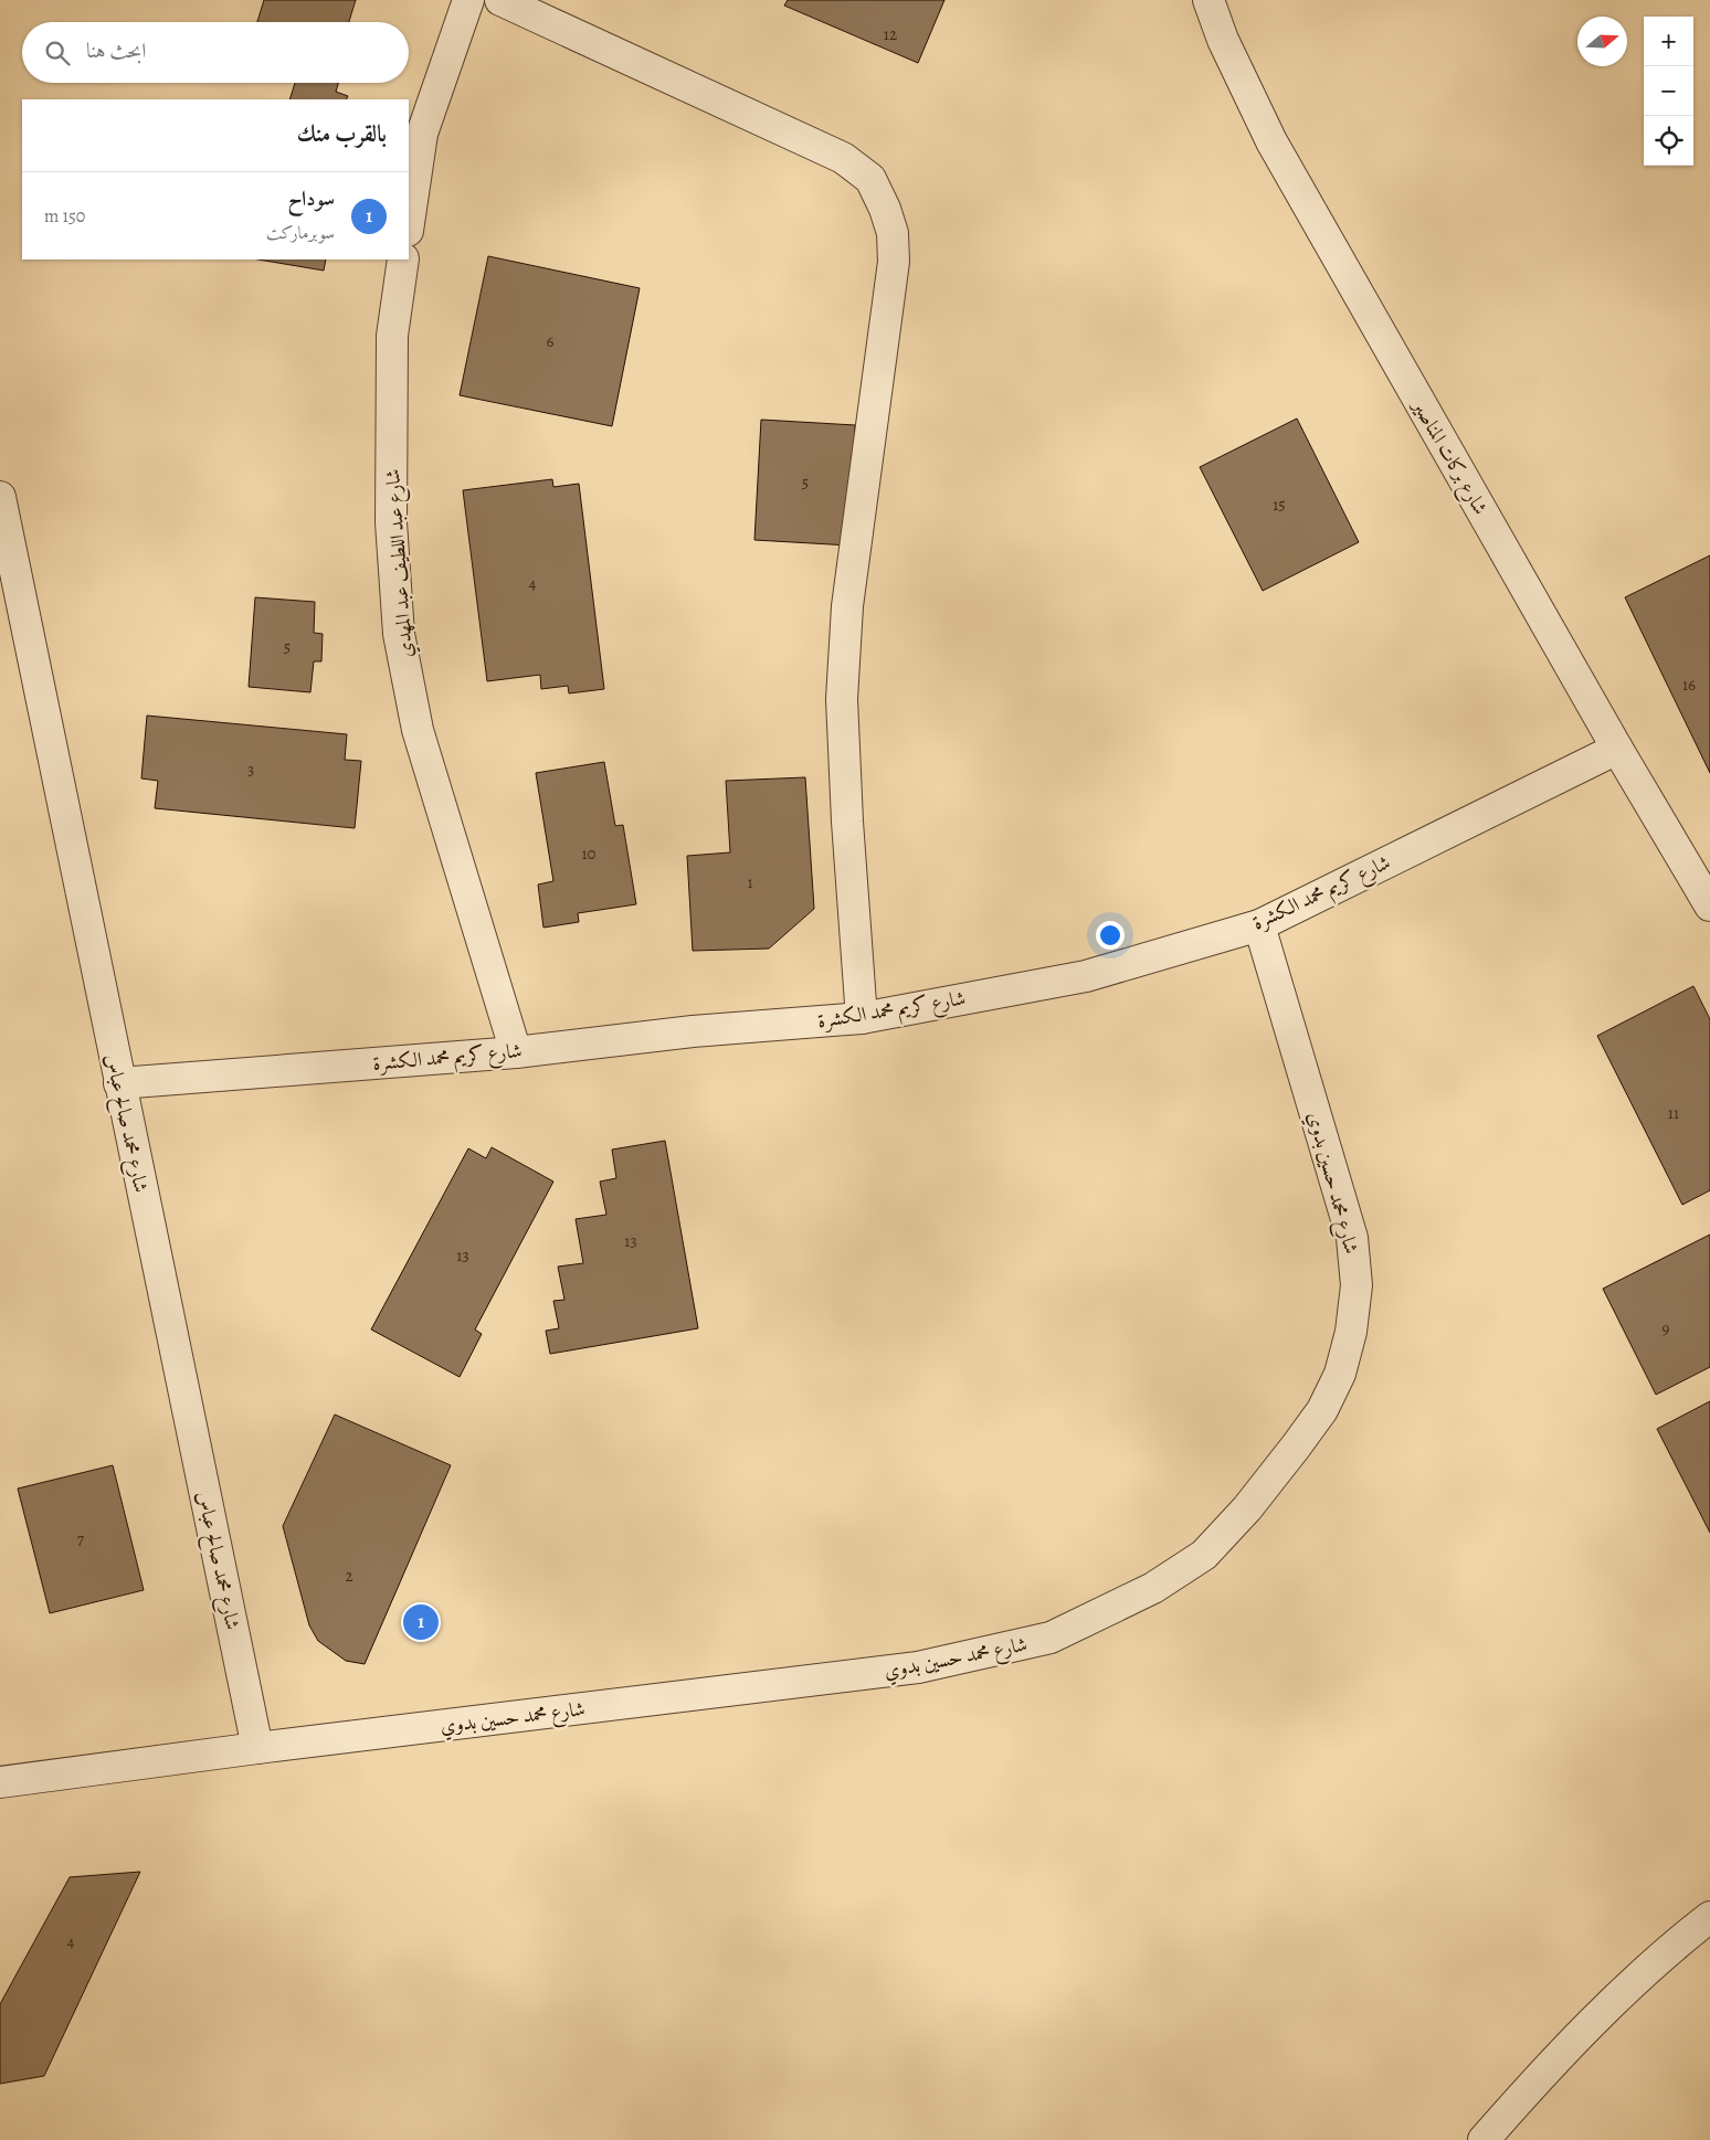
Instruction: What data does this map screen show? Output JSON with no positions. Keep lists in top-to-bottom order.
{
  "streets": {
    "street": [
      "شارع بركات المناصير",
      "شارع عبد اللطيف عبد المهدي",
      "شارع كريم محمد الكشرة",
      "شارع محمد صالح عباس",
      "شارع محمد حسين بدوي"
    ]
  },
  "crossings": [
    ["شارع بركات المناصير", "شارع كريم محمد الكشرة"],
    ["شارع عبد اللطيف عبد المهدي", "شارع كريم محمد الكشرة"],
    ["شارع كريم محمد الكشرة", "شارع محمد صالح عباس"],
    ["شارع كريم محمد الكشرة", "شارع محمد حسين بدوي"],
    ["شارع محمد صالح عباس", "شارع محمد حسين بدوي"]
  ],
  "house_numbers": [
    "12",
    "6",
    "5",
    "15",
    "4",
    "5",
    "16",
    "3",
    "10",
    "1",
    "11",
    "13",
    "13",
    "9",
    "7",
    "2",
    "4"
  ],
  "north": "right",
  "page": {
    "map_buttons": ["+", "−"],
    "search": "ابحث هنا",
    "heading": "بالقرب منك",
    "list": [
      {
        "mark": "1",
        "name": "سوداح",
        "note": "سوبرماركت",
        "value": "150 m"
      }
    ],
    "pins": "1"
  }
}
